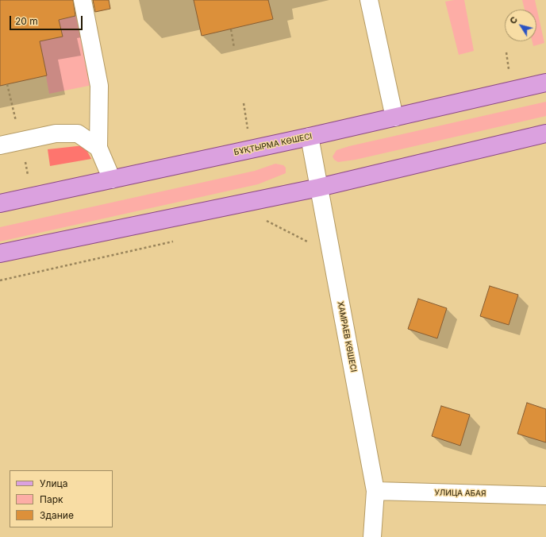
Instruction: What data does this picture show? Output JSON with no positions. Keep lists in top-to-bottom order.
{
  "streets": {
    "main road": ["БҰҚТЫРМА КӨШЕСІ"],
    "street": ["ХАМРАЕВ КӨШЕСІ", "УЛИЦА АБАЯ"]
  },
  "crossings": [
    ["БҰҚТЫРМА КӨШЕСІ", "ХАМРАЕВ КӨШЕСІ"],
    ["ХАМРАЕВ КӨШЕСІ", "УЛИЦА АБАЯ"]
  ],
  "legend": ["Улица", "Парк", "Здание"],
  "scale_bar": "20 m",
  "north": "top left"
}
